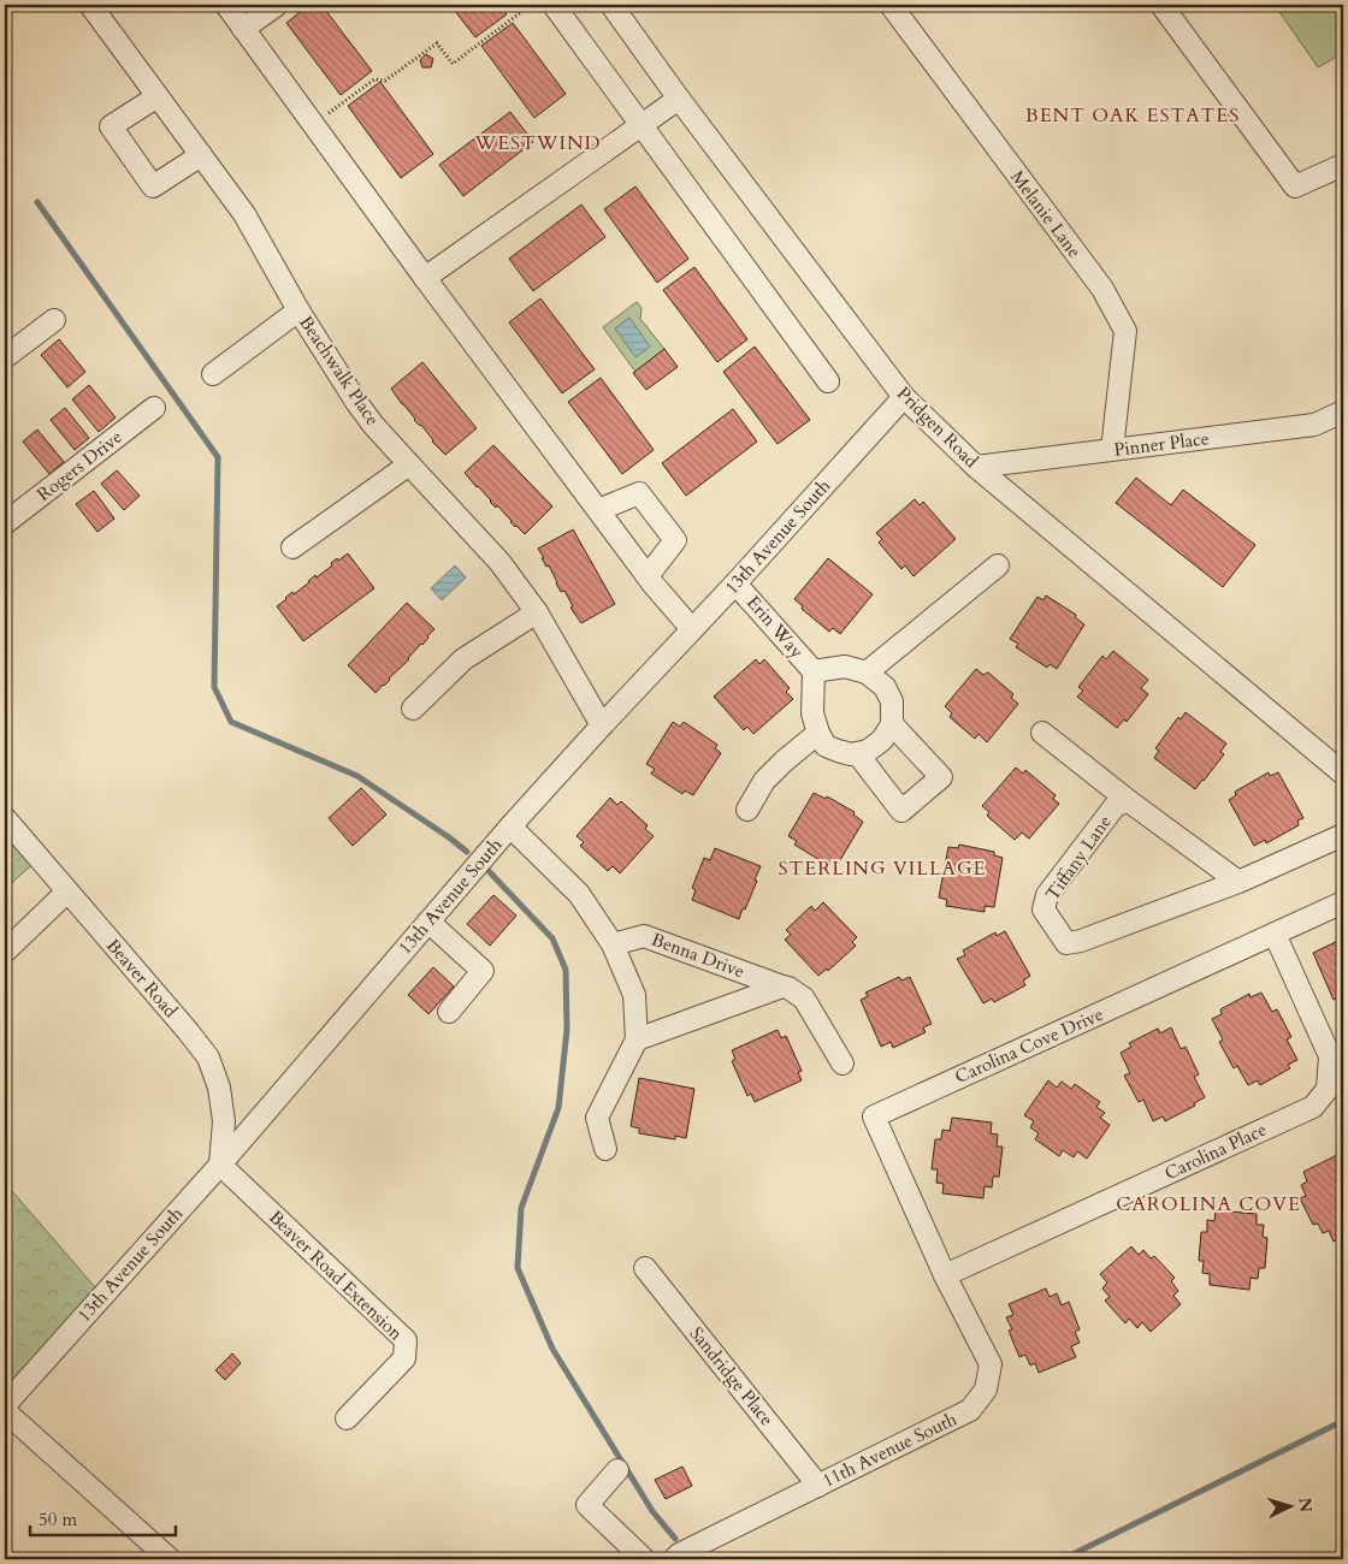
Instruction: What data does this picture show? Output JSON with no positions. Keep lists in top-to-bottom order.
{
  "streets": {
    "street": [
      "Melanie Lane",
      "Beachwalk Place",
      "Pridgen Road",
      "Pinner Place",
      "Rogers Drive",
      "13th Avenue South",
      "Erin Way",
      "Tiffany Lane",
      "Benna Drive",
      "Beaver Road",
      "Carolina Cove Drive",
      "Carolina Place",
      "Beaver Road Extension",
      "Sandridge Place",
      "11th Avenue South"
    ]
  },
  "crossings": [
    ["Melanie Lane", "Pinner Place"],
    ["Beachwalk Place", "13th Avenue South"],
    ["Pridgen Road", "Pinner Place"],
    ["Pridgen Road", "13th Avenue South"],
    ["13th Avenue South", "Erin Way"],
    ["13th Avenue South", "Beaver Road"],
    ["13th Avenue South", "Beaver Road Extension"],
    ["Beaver Road", "Beaver Road Extension"],
    ["Carolina Cove Drive", "Carolina Place"],
    ["Carolina Cove Drive", "11th Avenue South"],
    ["Carolina Place", "11th Avenue South"],
    ["Sandridge Place", "11th Avenue South"]
  ],
  "districts": [
    "BENT OAK ESTATES",
    "WESTWIND",
    "STERLING VILLAGE",
    "CAROLINA COVE"
  ],
  "scale_bar": "50 m",
  "north": "right"
}
